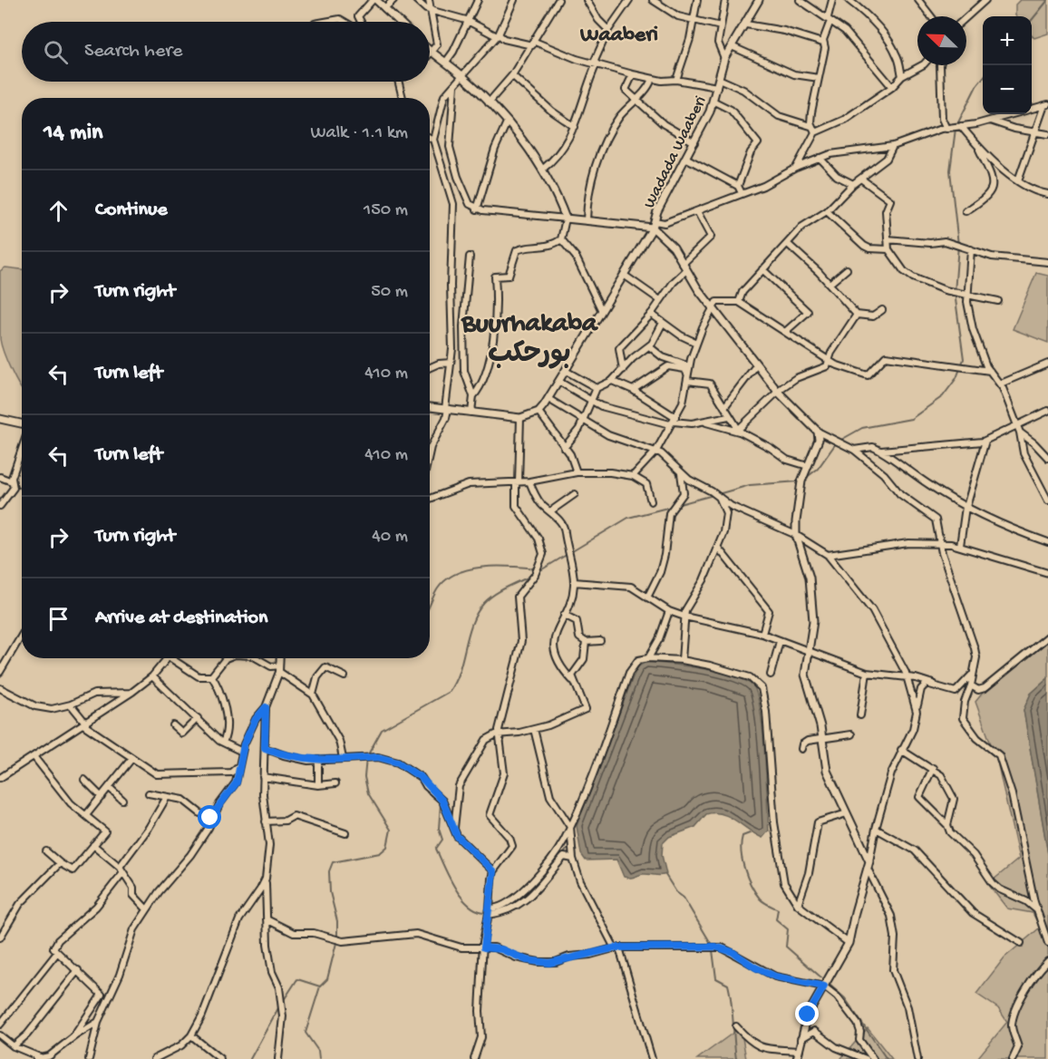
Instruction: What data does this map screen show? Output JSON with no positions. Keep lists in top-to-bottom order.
{
  "streets": {
    "street": ["Wadada Waaberi"]
  },
  "districts": ["Waaberi", "Buurhakaba بورحكب"],
  "north": "top left",
  "page": {
    "map_buttons": ["+", "−"],
    "search": "Search here",
    "heading": ["14 min", "Walk · 1.1 km"],
    "list": [
      ["Continue", "150 m"],
      ["Turn right", "50 m"],
      ["Turn left", "410 m"],
      ["Turn left", "410 m"],
      ["Turn right", "40 m"],
      "Arrive at destination"
    ]
  }
}
